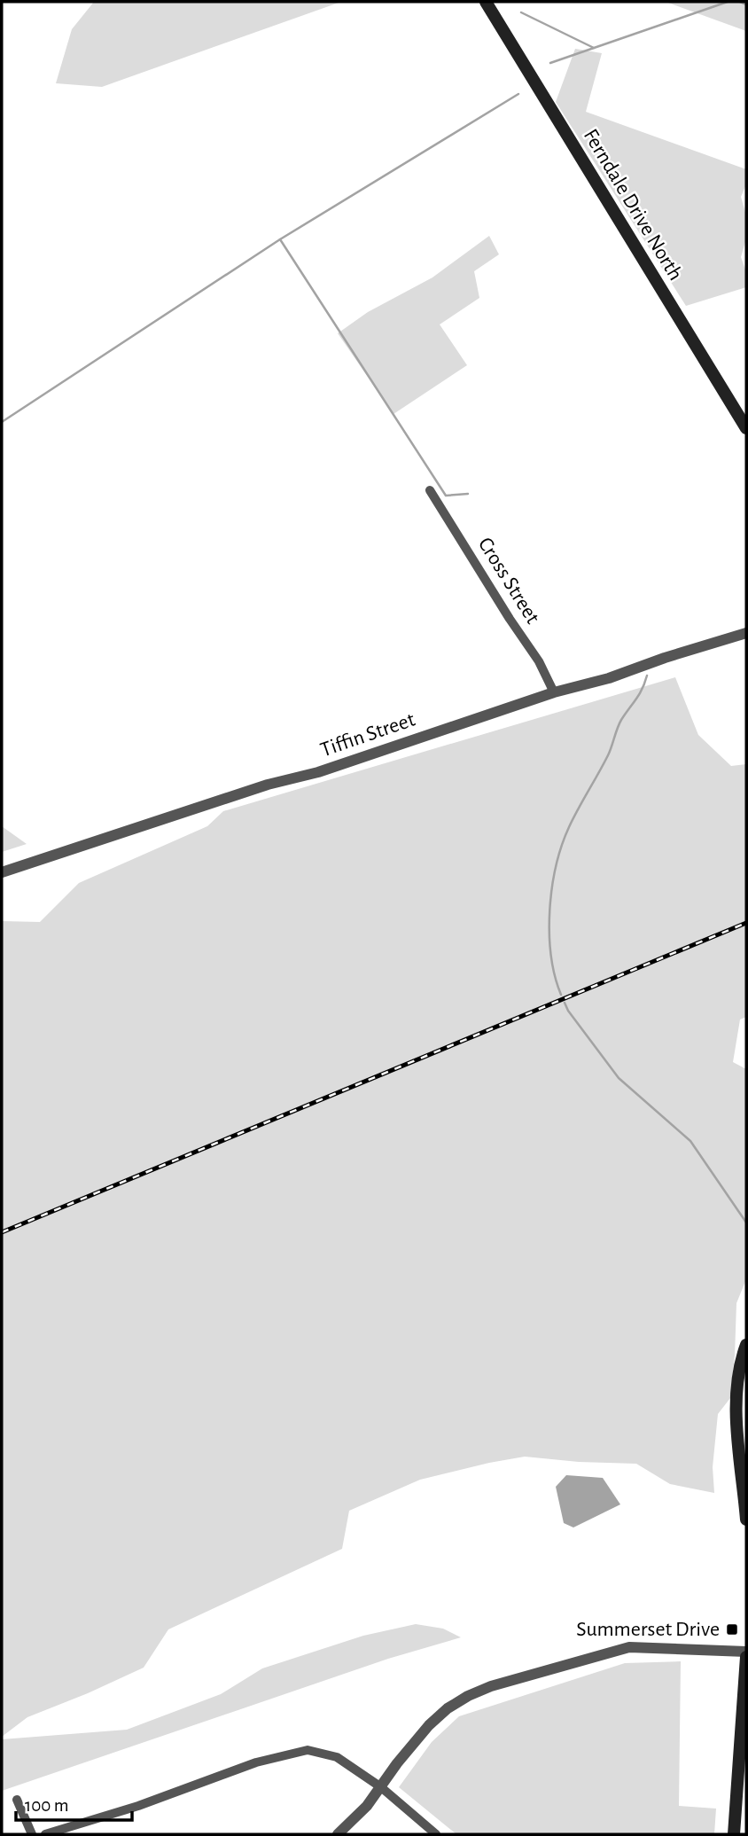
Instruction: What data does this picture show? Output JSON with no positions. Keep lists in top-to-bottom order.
{
  "streets": {
    "main road": ["Ferndale Drive North"],
    "street": ["Cross Street", "Tiffin Street"]
  },
  "crossings": [
    ["Cross Street", "Tiffin Street"]
  ],
  "places": {
    "transit": ["Summerset Drive"]
  },
  "scale_bar": "100 m"
}
